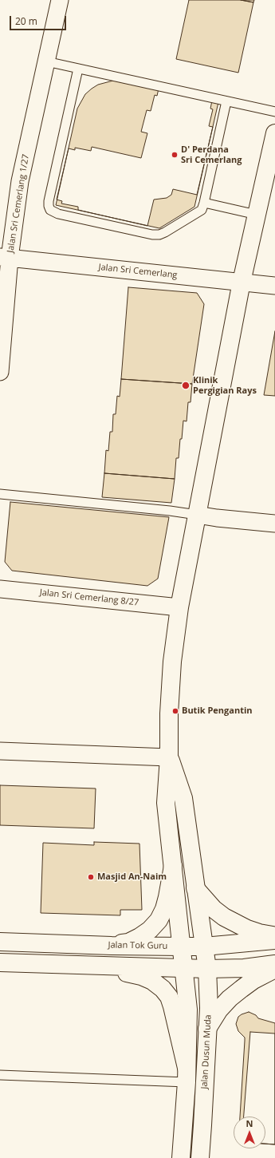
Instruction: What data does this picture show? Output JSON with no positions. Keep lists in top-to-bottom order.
{
  "streets": {
    "main road": ["Jalan Tok Guru", "Jalan Dusun Muda"],
    "street": ["Jalan Sri Cemerlang 1/27", "Jalan Sri Cemerlang", "Jalan Sri Cemerlang 8/27"]
  },
  "crossings": [
    ["Jalan Sri Cemerlang 1/27", "Jalan Sri Cemerlang"],
    ["Jalan Sri Cemerlang", "Jalan Dusun Muda"],
    ["Jalan Sri Cemerlang 8/27", "Jalan Dusun Muda"],
    ["Jalan Tok Guru", "Jalan Dusun Muda"]
  ],
  "places": [
    "D' Perdana Sri Cemerlang",
    "Klinik Pergigian Rays",
    "Butik Pengantin",
    "Masjid An-Naim"
  ],
  "scale_bar": "20 m",
  "north": "top"
}
